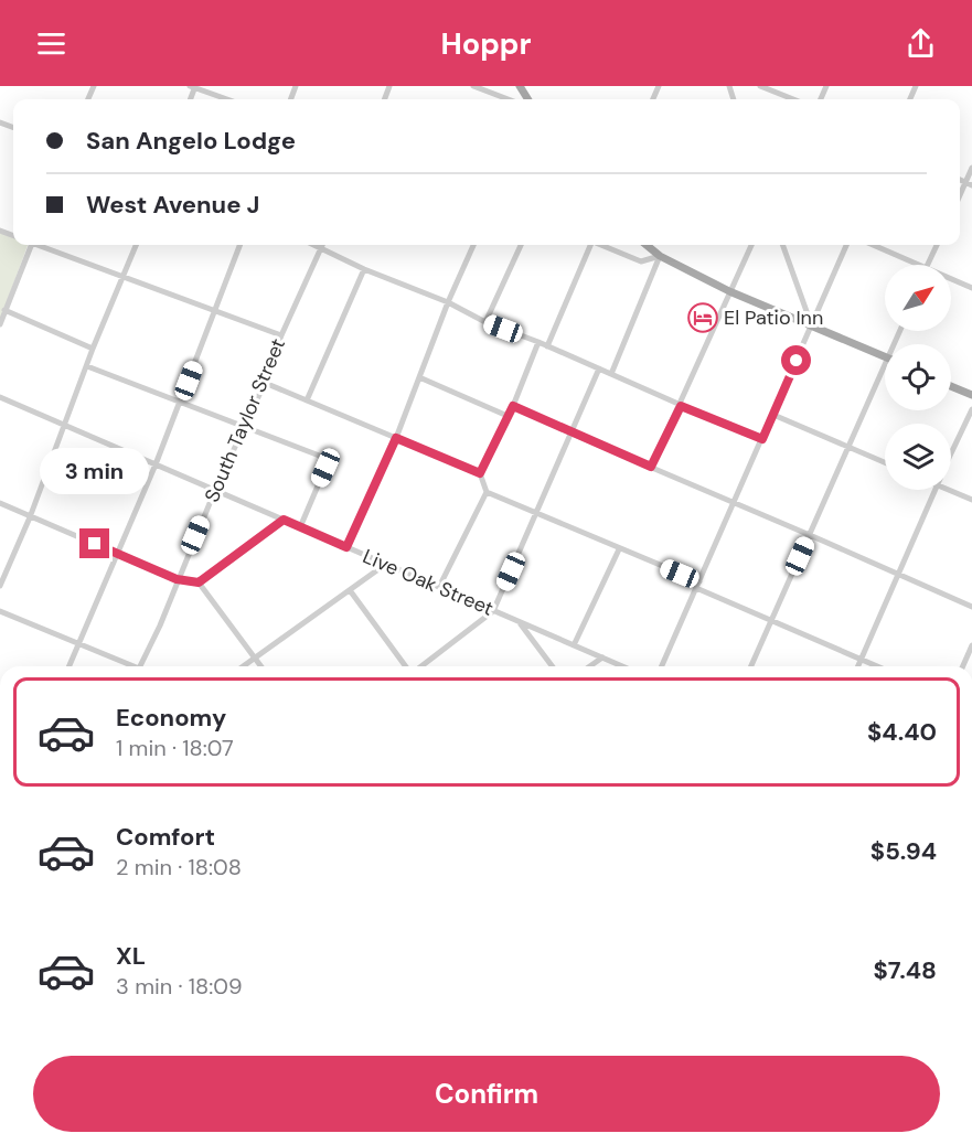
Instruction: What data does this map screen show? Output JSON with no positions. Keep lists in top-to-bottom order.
{
  "streets": {
    "street": ["South Taylor Street", "Live Oak Street"]
  },
  "crossings": [
    ["South Taylor Street", "Live Oak Street"]
  ],
  "places": {
    "hotel": ["El Patio Inn"]
  },
  "north": "top right",
  "page": {
    "header": "Hoppr",
    "banner": ["San Angelo Lodge", "West Avenue J"],
    "bubble": "3 min",
    "list": [
      {
        "name": "Economy",
        "note": "1 min · 18:07",
        "value": "$4.40"
      },
      {
        "name": "Comfort",
        "note": "2 min · 18:08",
        "value": "$5.94"
      },
      {
        "name": "XL",
        "note": "3 min · 18:09",
        "value": "$7.48"
      }
    ],
    "buttons": "Confirm"
  }
}
